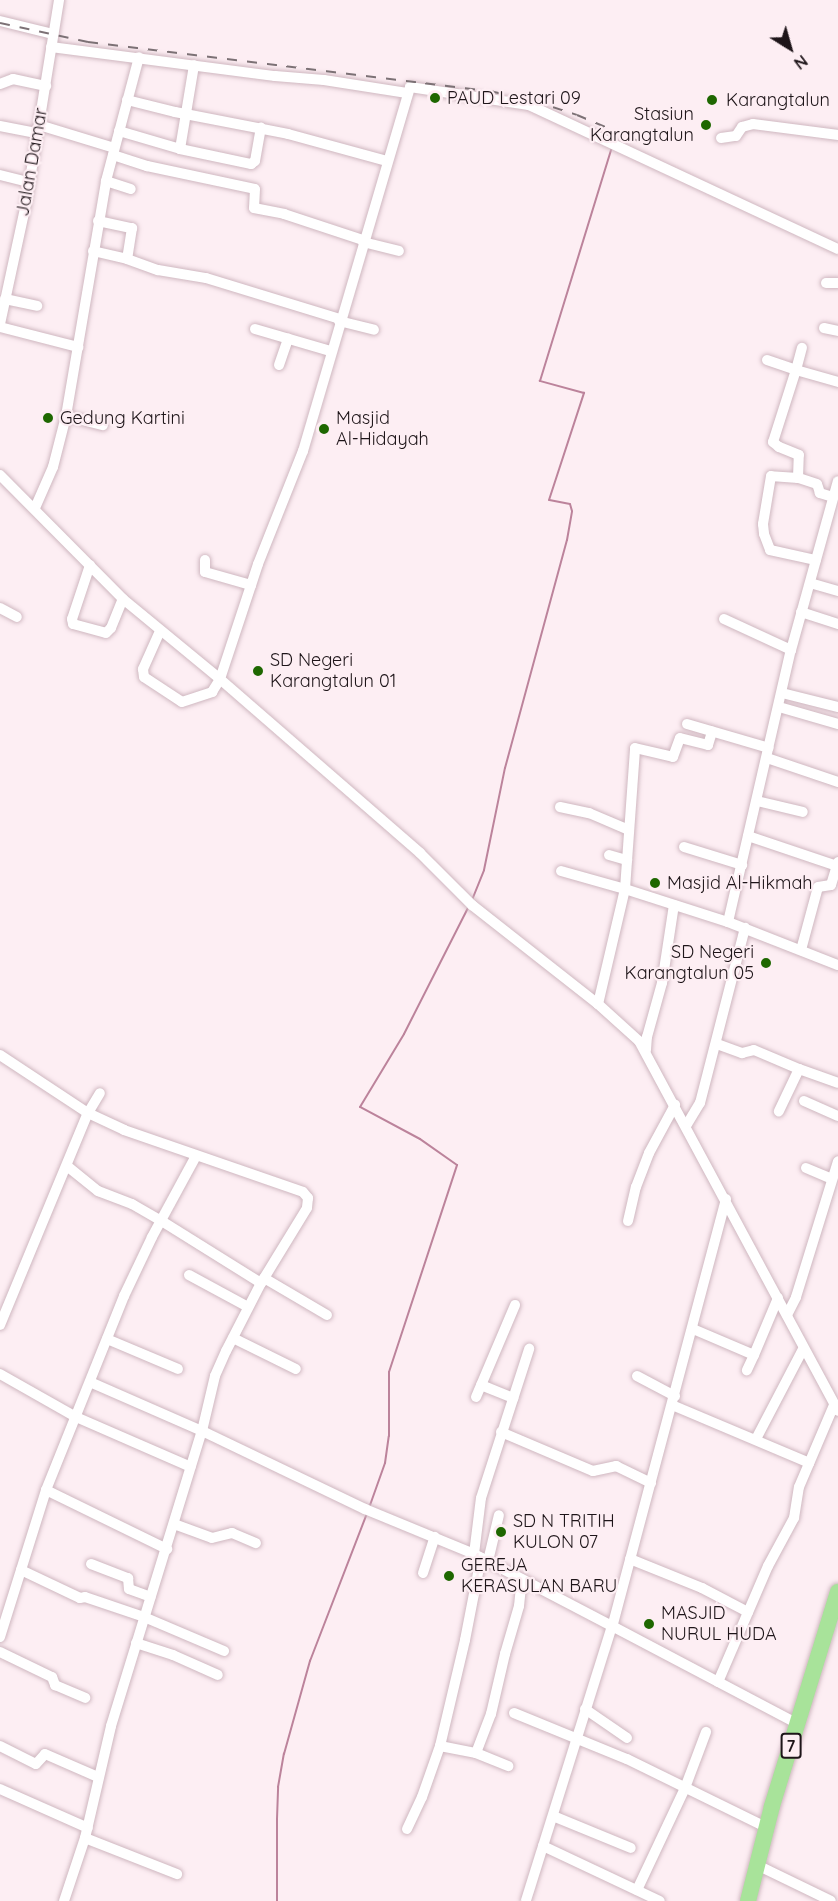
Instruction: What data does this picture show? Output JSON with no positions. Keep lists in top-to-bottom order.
{
  "streets": {
    "highway": ["7"],
    "street": ["Jalan Damar"]
  },
  "places": [
    "PAUD Lestari 09",
    "Karangtalun",
    "Stasiun Karangtalun",
    "Gedung Kartini",
    "Masjid Al-Hidayah",
    "SD Negeri Karangtalun 01",
    "Masjid Al-Hikmah",
    "SD Negeri Karangtalun 05",
    "SD N TRITIH KULON 07",
    "GEREJA KERASULAN BARU",
    "MASJID NURUL HUDA"
  ],
  "north": "bottom right"
}
